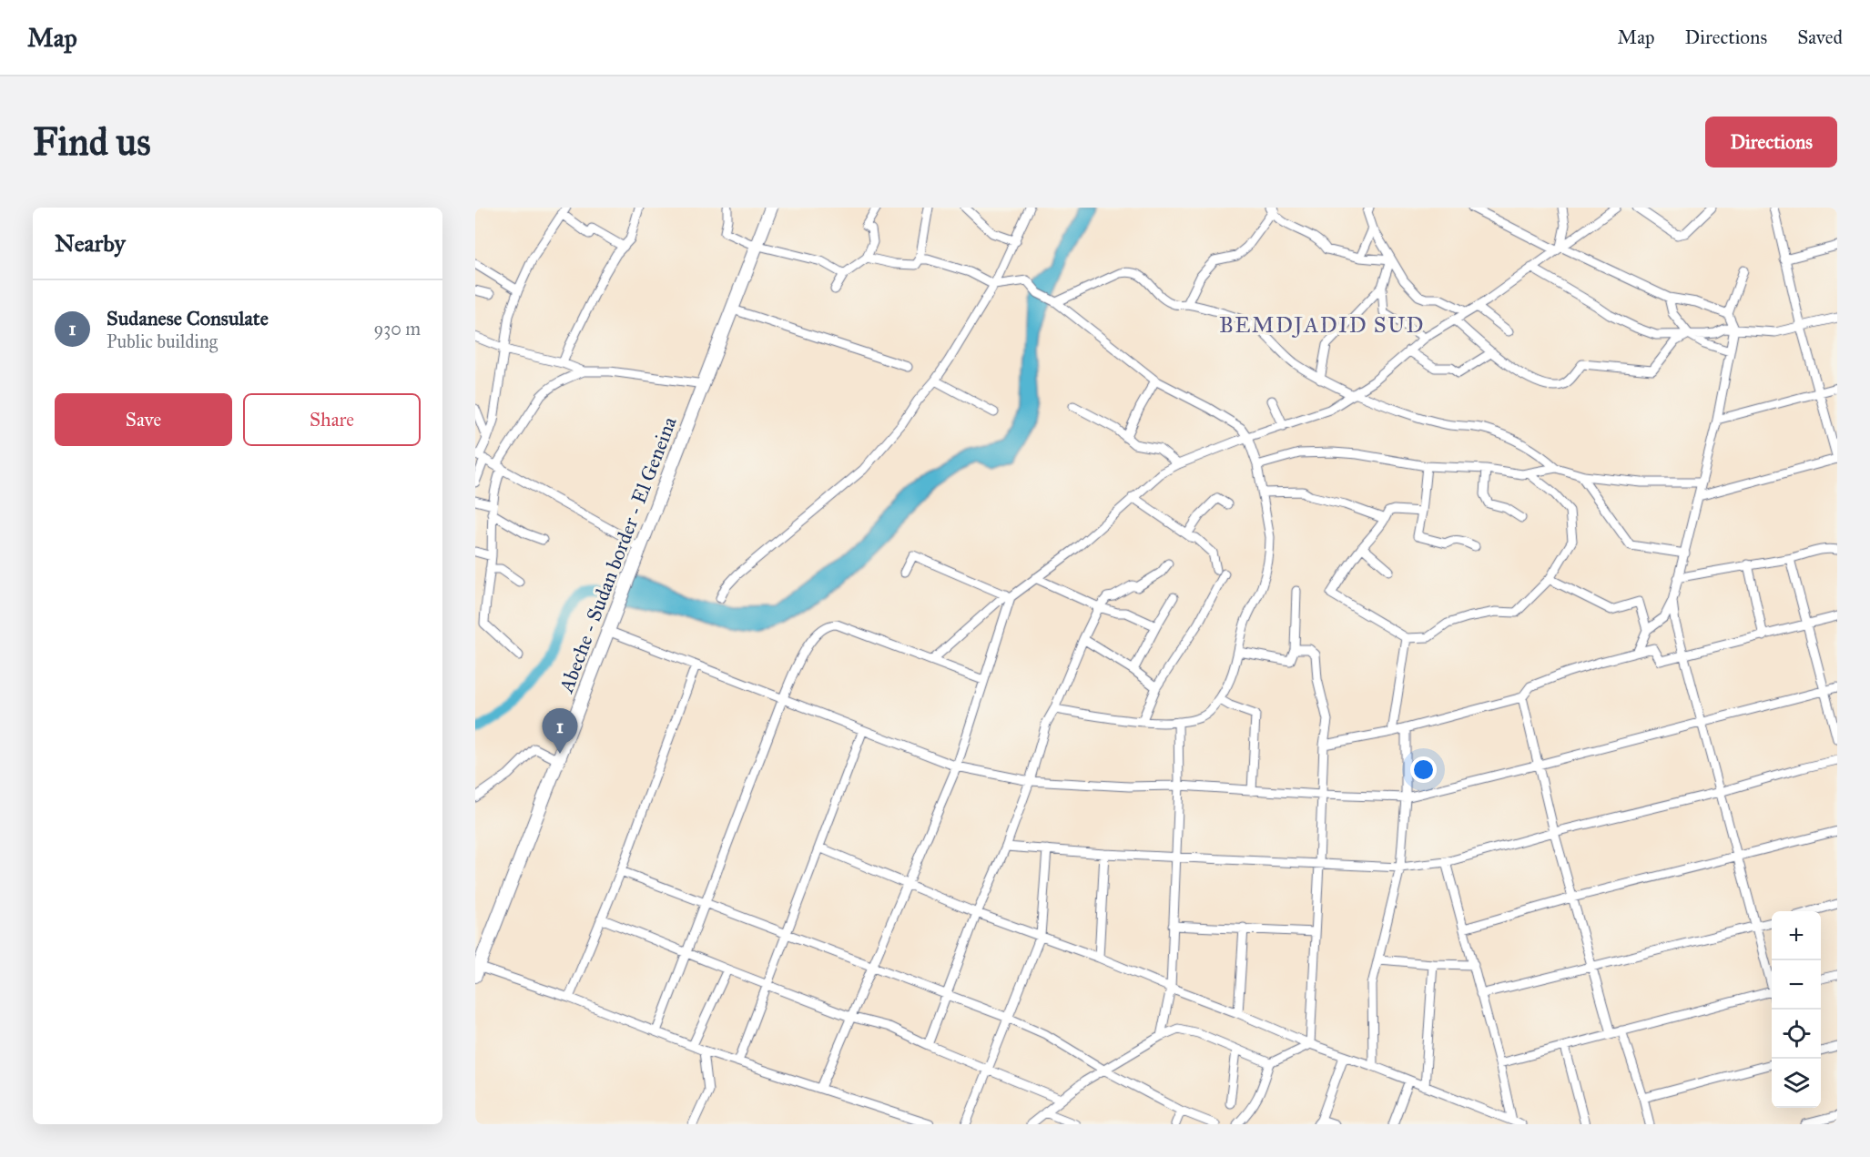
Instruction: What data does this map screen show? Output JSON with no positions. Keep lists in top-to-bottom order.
{
  "streets": {
    "highway": ["Abeche - Sudan border - El Geneina"]
  },
  "districts": ["BEMDJADID SUD"],
  "page": {
    "header": "Map",
    "nav": ["Map", "Directions", "Saved"],
    "buttons": [
      "Directions",
      ["Save", "Share"]
    ],
    "title": "Find us",
    "heading": "Nearby",
    "list": [
      {
        "mark": "1",
        "name": "Sudanese Consulate",
        "note": "Public building",
        "value": "930 m"
      }
    ],
    "pins": "1",
    "map_buttons": ["+", "−"]
  }
}
